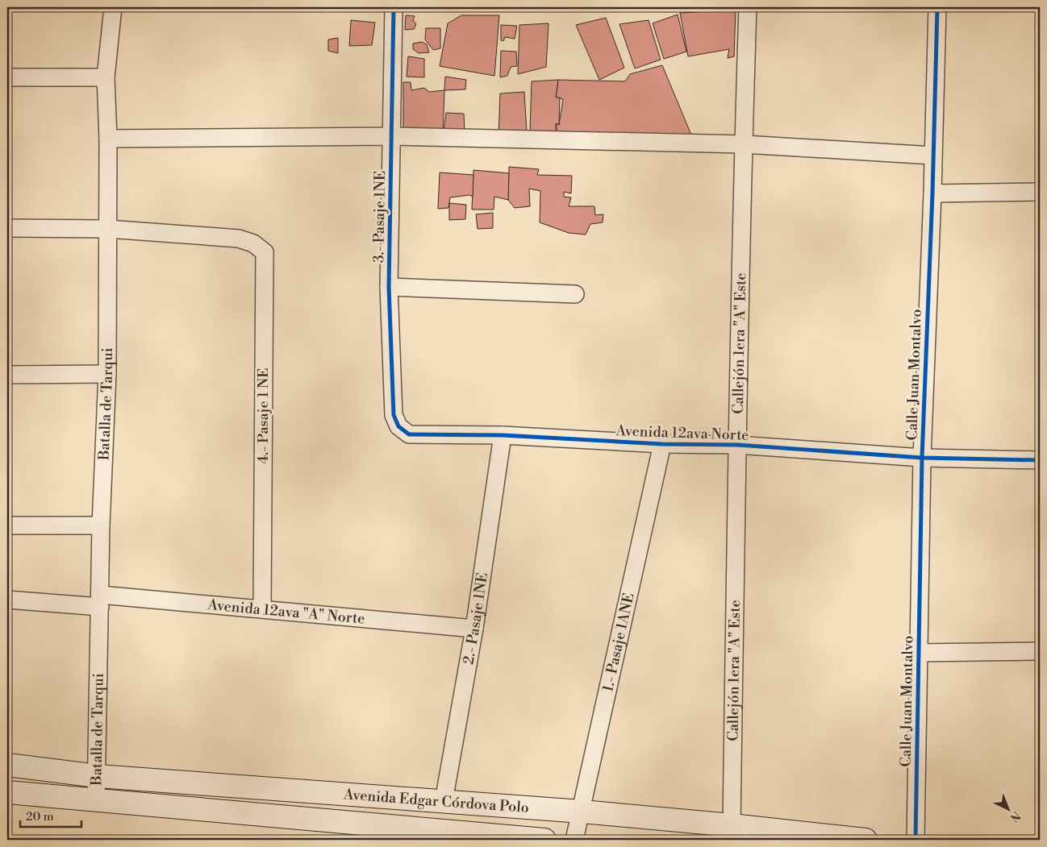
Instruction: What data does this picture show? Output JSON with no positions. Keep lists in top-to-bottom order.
{
  "streets": {
    "main road": ["Avenida Edgar Córdova Polo"],
    "street": [
      "3.- Pasaje 1NE",
      "Callejón 1era \"A\" Este",
      "Calle Juan Montalvo",
      "Batalla de Tarqui",
      "4.- Pasaje 1 NE",
      "Avenida 12ava Norte",
      "Avenida 12ava \"A\" Norte",
      "2.- Pasaje 1NE",
      "1.- Pasaje 1ANE"
    ]
  },
  "crossings": [
    ["3.- Pasaje 1NE", "Avenida 12ava Norte"],
    ["Callejón 1era \"A\" Este", "Avenida 12ava Norte"],
    ["Callejón 1era \"A\" Este", "Avenida Edgar Córdova Polo"],
    ["Calle Juan Montalvo", "Avenida 12ava Norte"],
    ["Batalla de Tarqui", "4.- Pasaje 1 NE"],
    ["Batalla de Tarqui", "Avenida 12ava \"A\" Norte"],
    ["Batalla de Tarqui", "Avenida Edgar Córdova Polo"],
    ["4.- Pasaje 1 NE", "Avenida 12ava \"A\" Norte"],
    ["Avenida 12ava Norte", "2.- Pasaje 1NE"],
    ["Avenida 12ava Norte", "1.- Pasaje 1ANE"],
    ["Avenida 12ava \"A\" Norte", "2.- Pasaje 1NE"],
    ["2.- Pasaje 1NE", "Avenida Edgar Córdova Polo"],
    ["1.- Pasaje 1ANE", "Avenida Edgar Córdova Polo"]
  ],
  "scale_bar": "20 m",
  "north": "bottom right"
}
